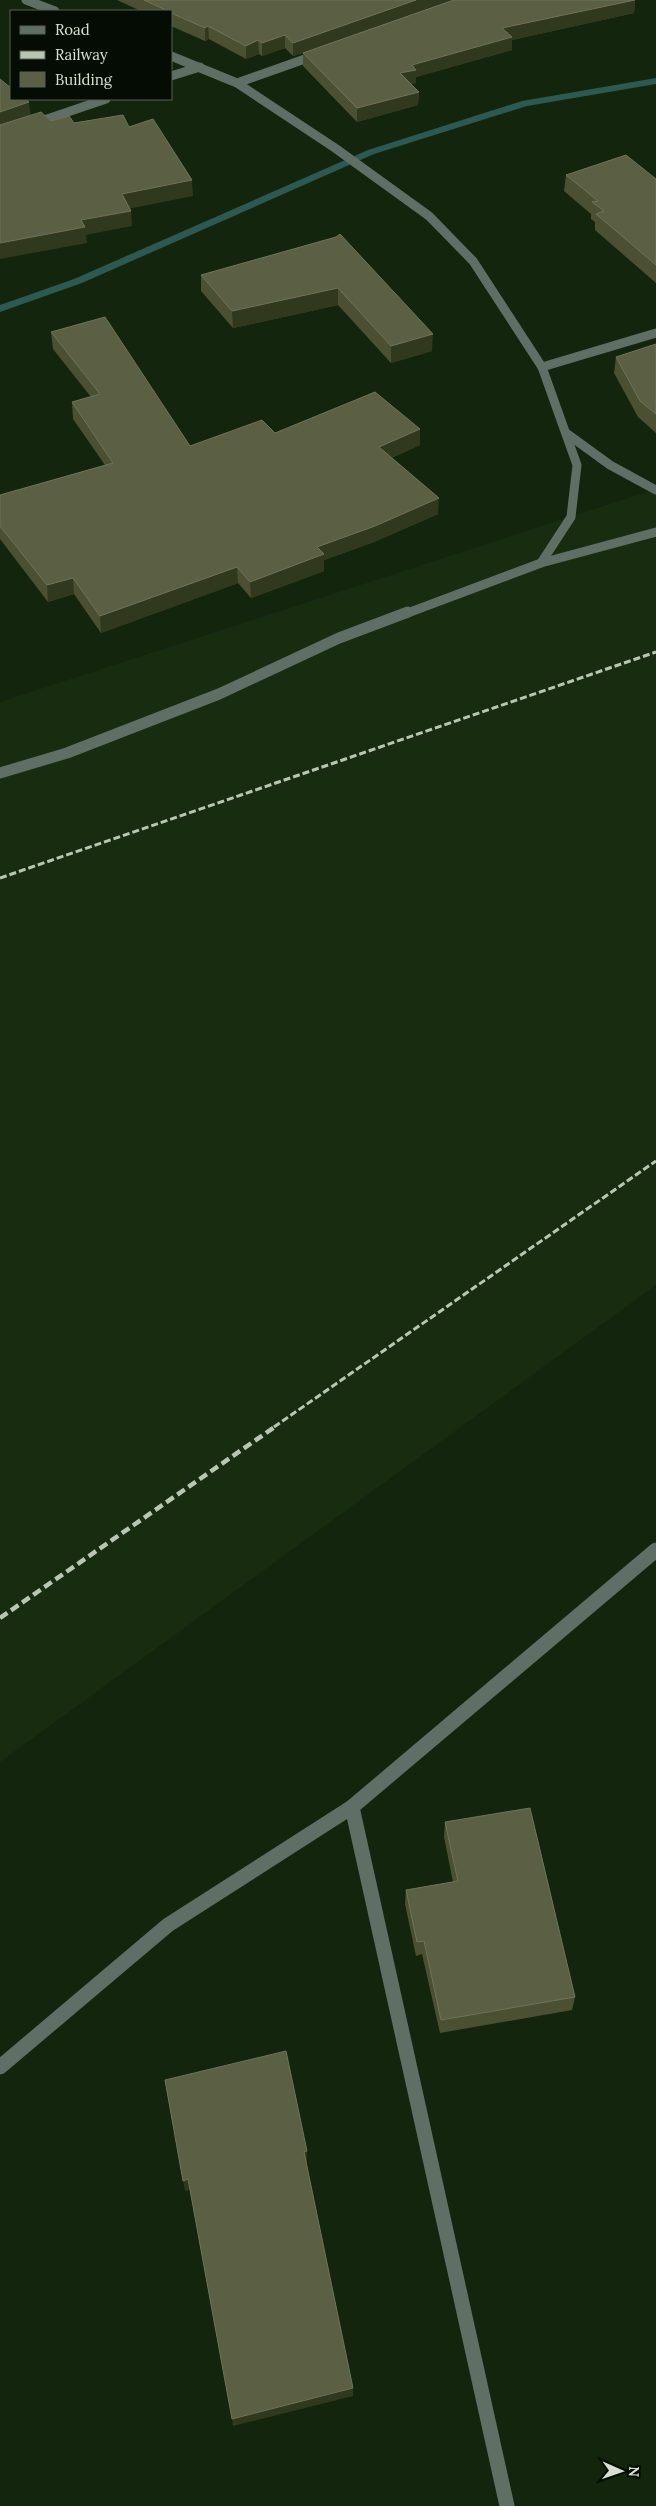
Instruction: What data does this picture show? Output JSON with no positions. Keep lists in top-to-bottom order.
{
  "legend": ["Road", "Railway", "Building"],
  "north": "right"
}
